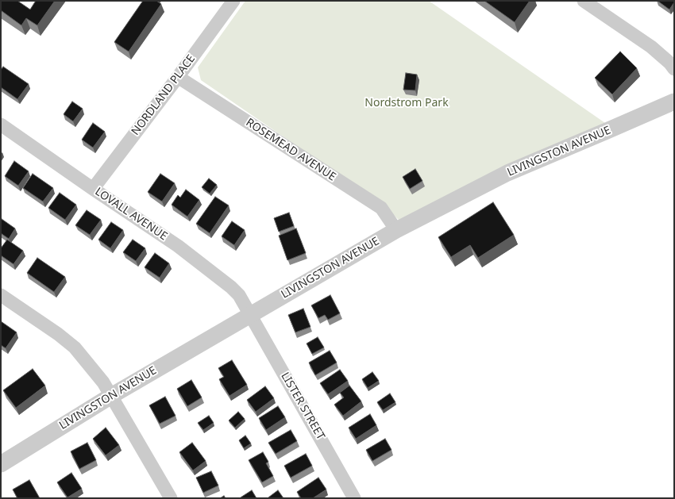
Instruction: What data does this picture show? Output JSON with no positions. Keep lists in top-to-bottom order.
{
  "streets": {
    "street": [
      "NORDLAND PLACE",
      "ROSEMEAD AVENUE",
      "LIVINGSTON AVENUE",
      "LOVALL AVENUE",
      "LISTER STREET"
    ]
  },
  "crossings": [
    ["NORDLAND PLACE", "ROSEMEAD AVENUE"],
    ["NORDLAND PLACE", "LOVALL AVENUE"],
    ["ROSEMEAD AVENUE", "LIVINGSTON AVENUE"],
    ["LIVINGSTON AVENUE", "LOVALL AVENUE"],
    ["LIVINGSTON AVENUE", "LISTER STREET"],
    ["LOVALL AVENUE", "LISTER STREET"]
  ],
  "parks": ["Nordstrom Park"]
}
